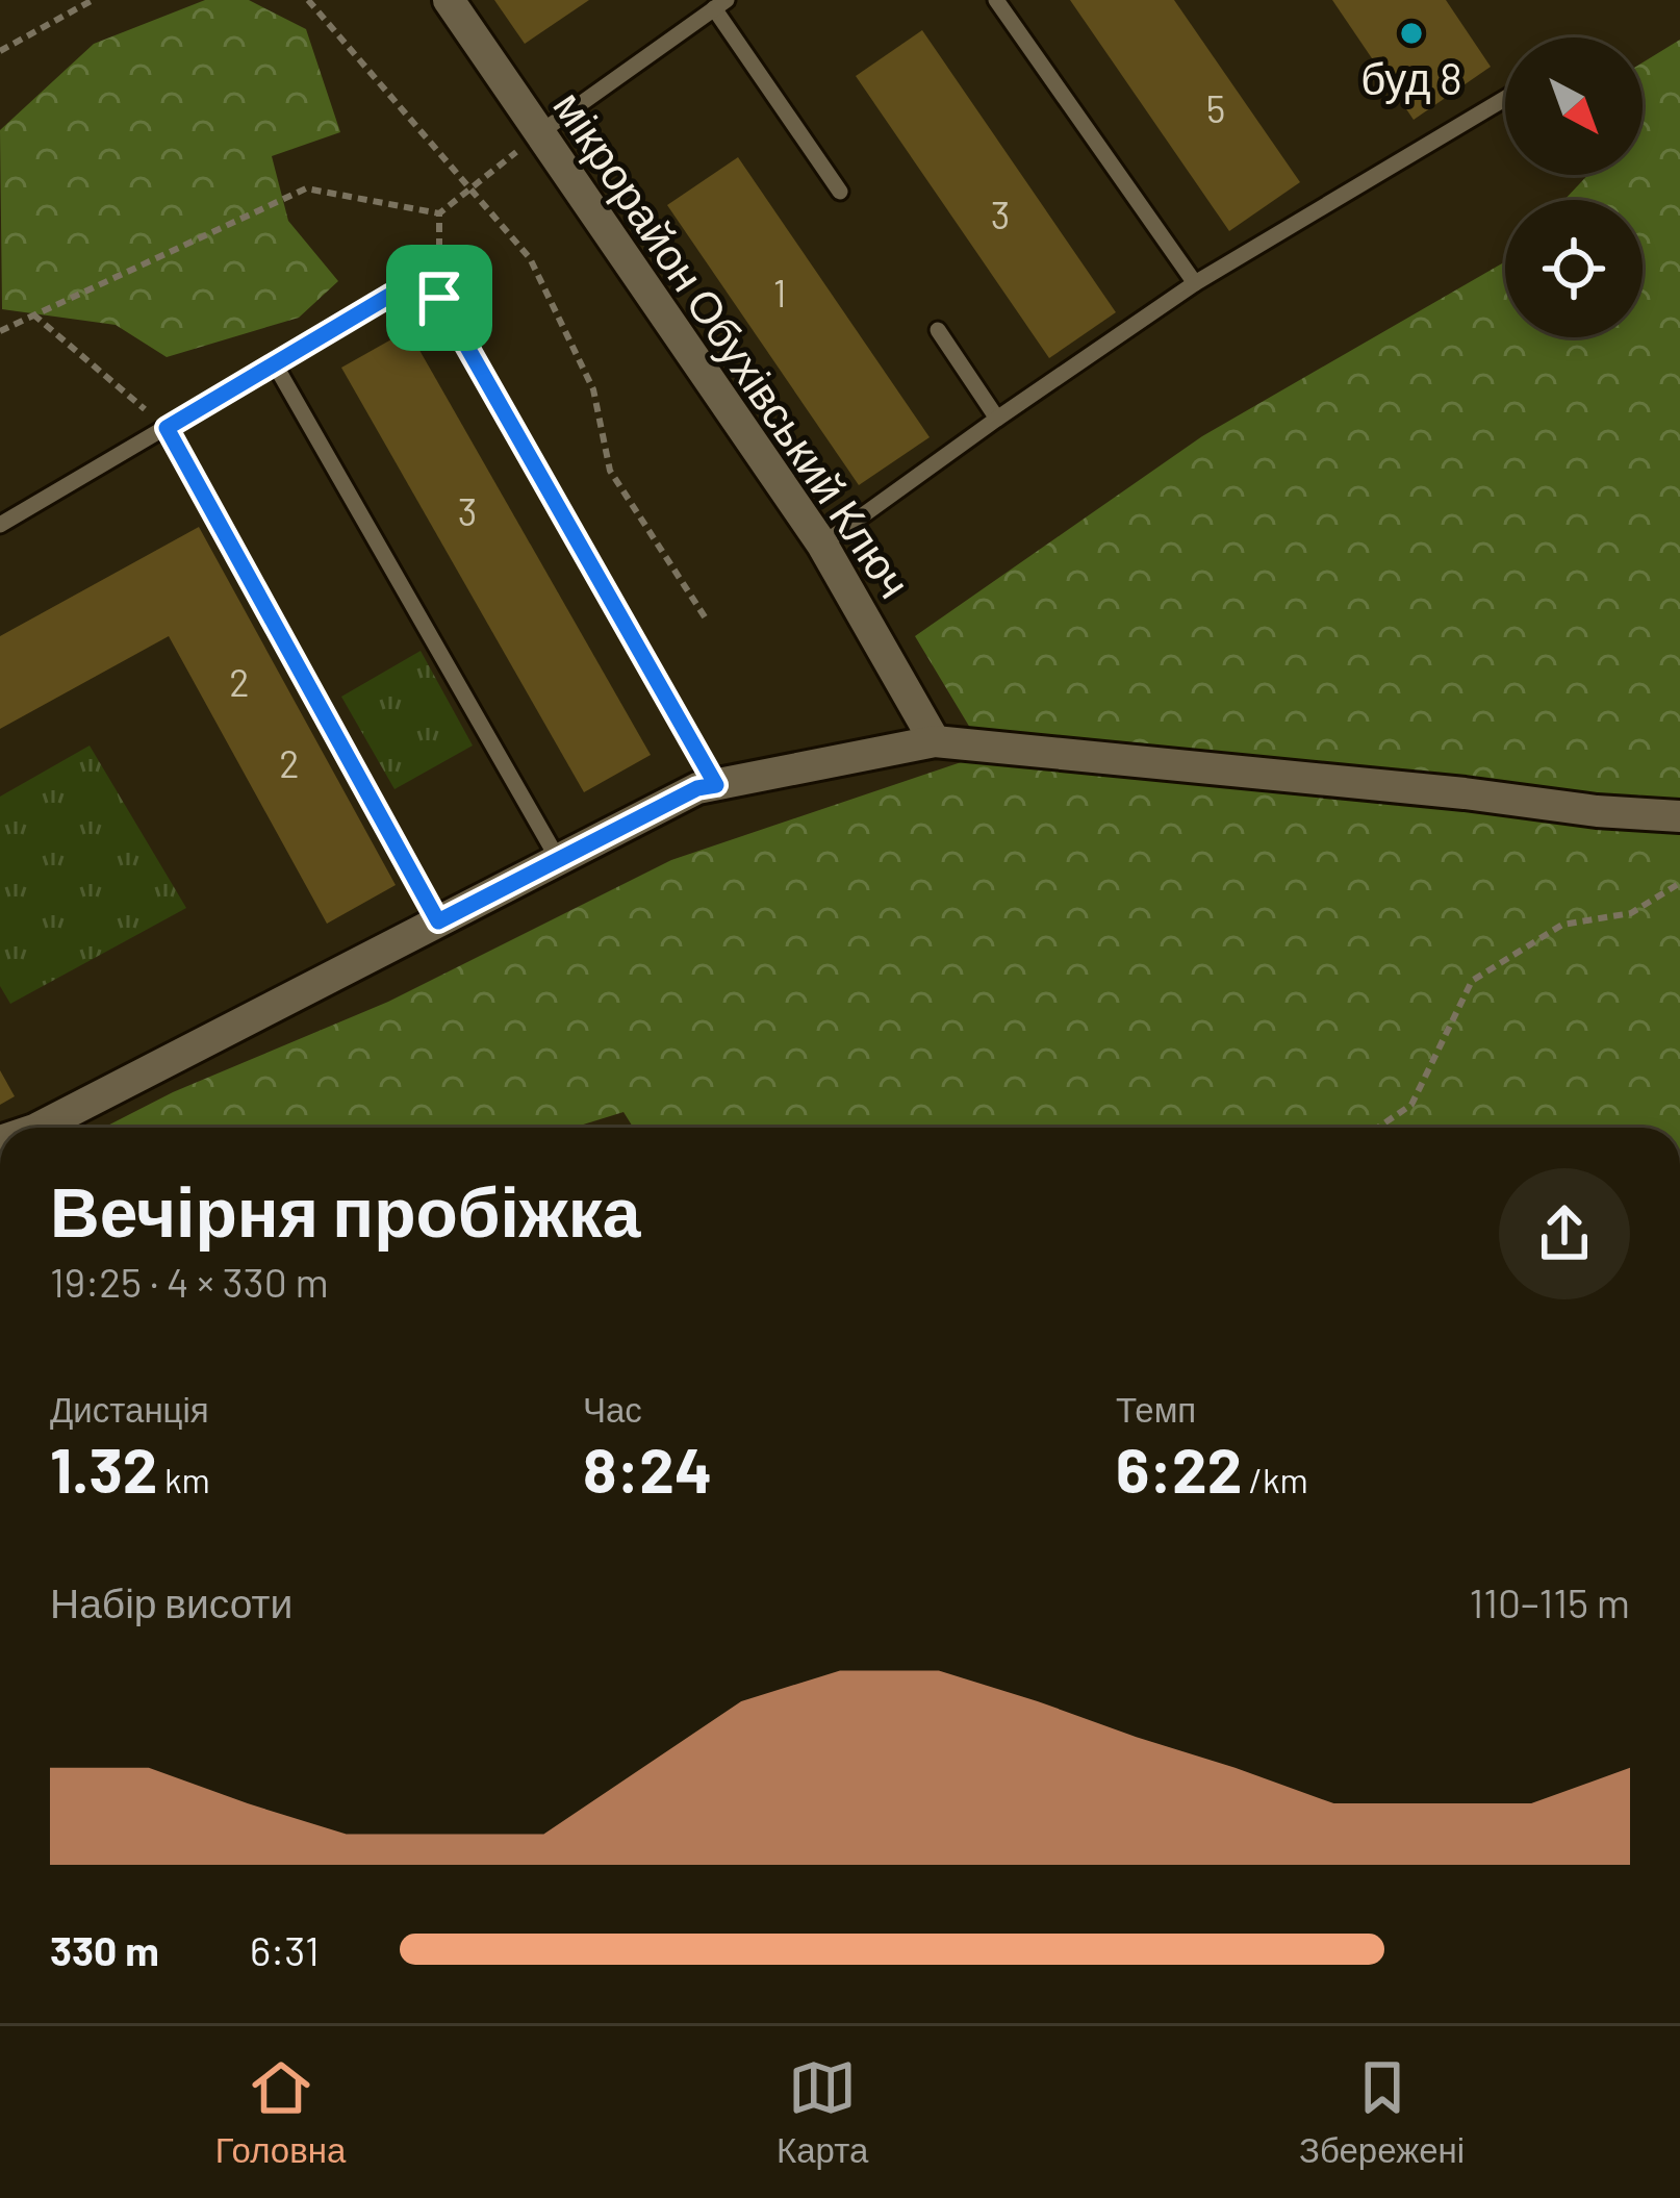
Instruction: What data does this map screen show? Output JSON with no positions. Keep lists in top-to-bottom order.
{
  "streets": {
    "street": ["мікрорайон Обухівський Ключ"]
  },
  "places": ["буд 8"],
  "house_numbers": [
    "5",
    "3",
    "1",
    "3",
    "2",
    "2"
  ],
  "north": "bottom right",
  "page": {
    "heading": ["Вечірня пробіжка", "19:25 · 4 × 330 m"],
    "stats": [
      ["Дистанція", "1.32 km"],
      ["Час", "8:24"],
      ["Темп", "6:22 /km"]
    ],
    "chart": ["Набір висоти", "110–115 m"],
    "list": [
      {
        "name": "330 m",
        "note": "6:31"
      }
    ],
    "tabs": ["Головна", "Карта", "Збережені"]
  }
}
